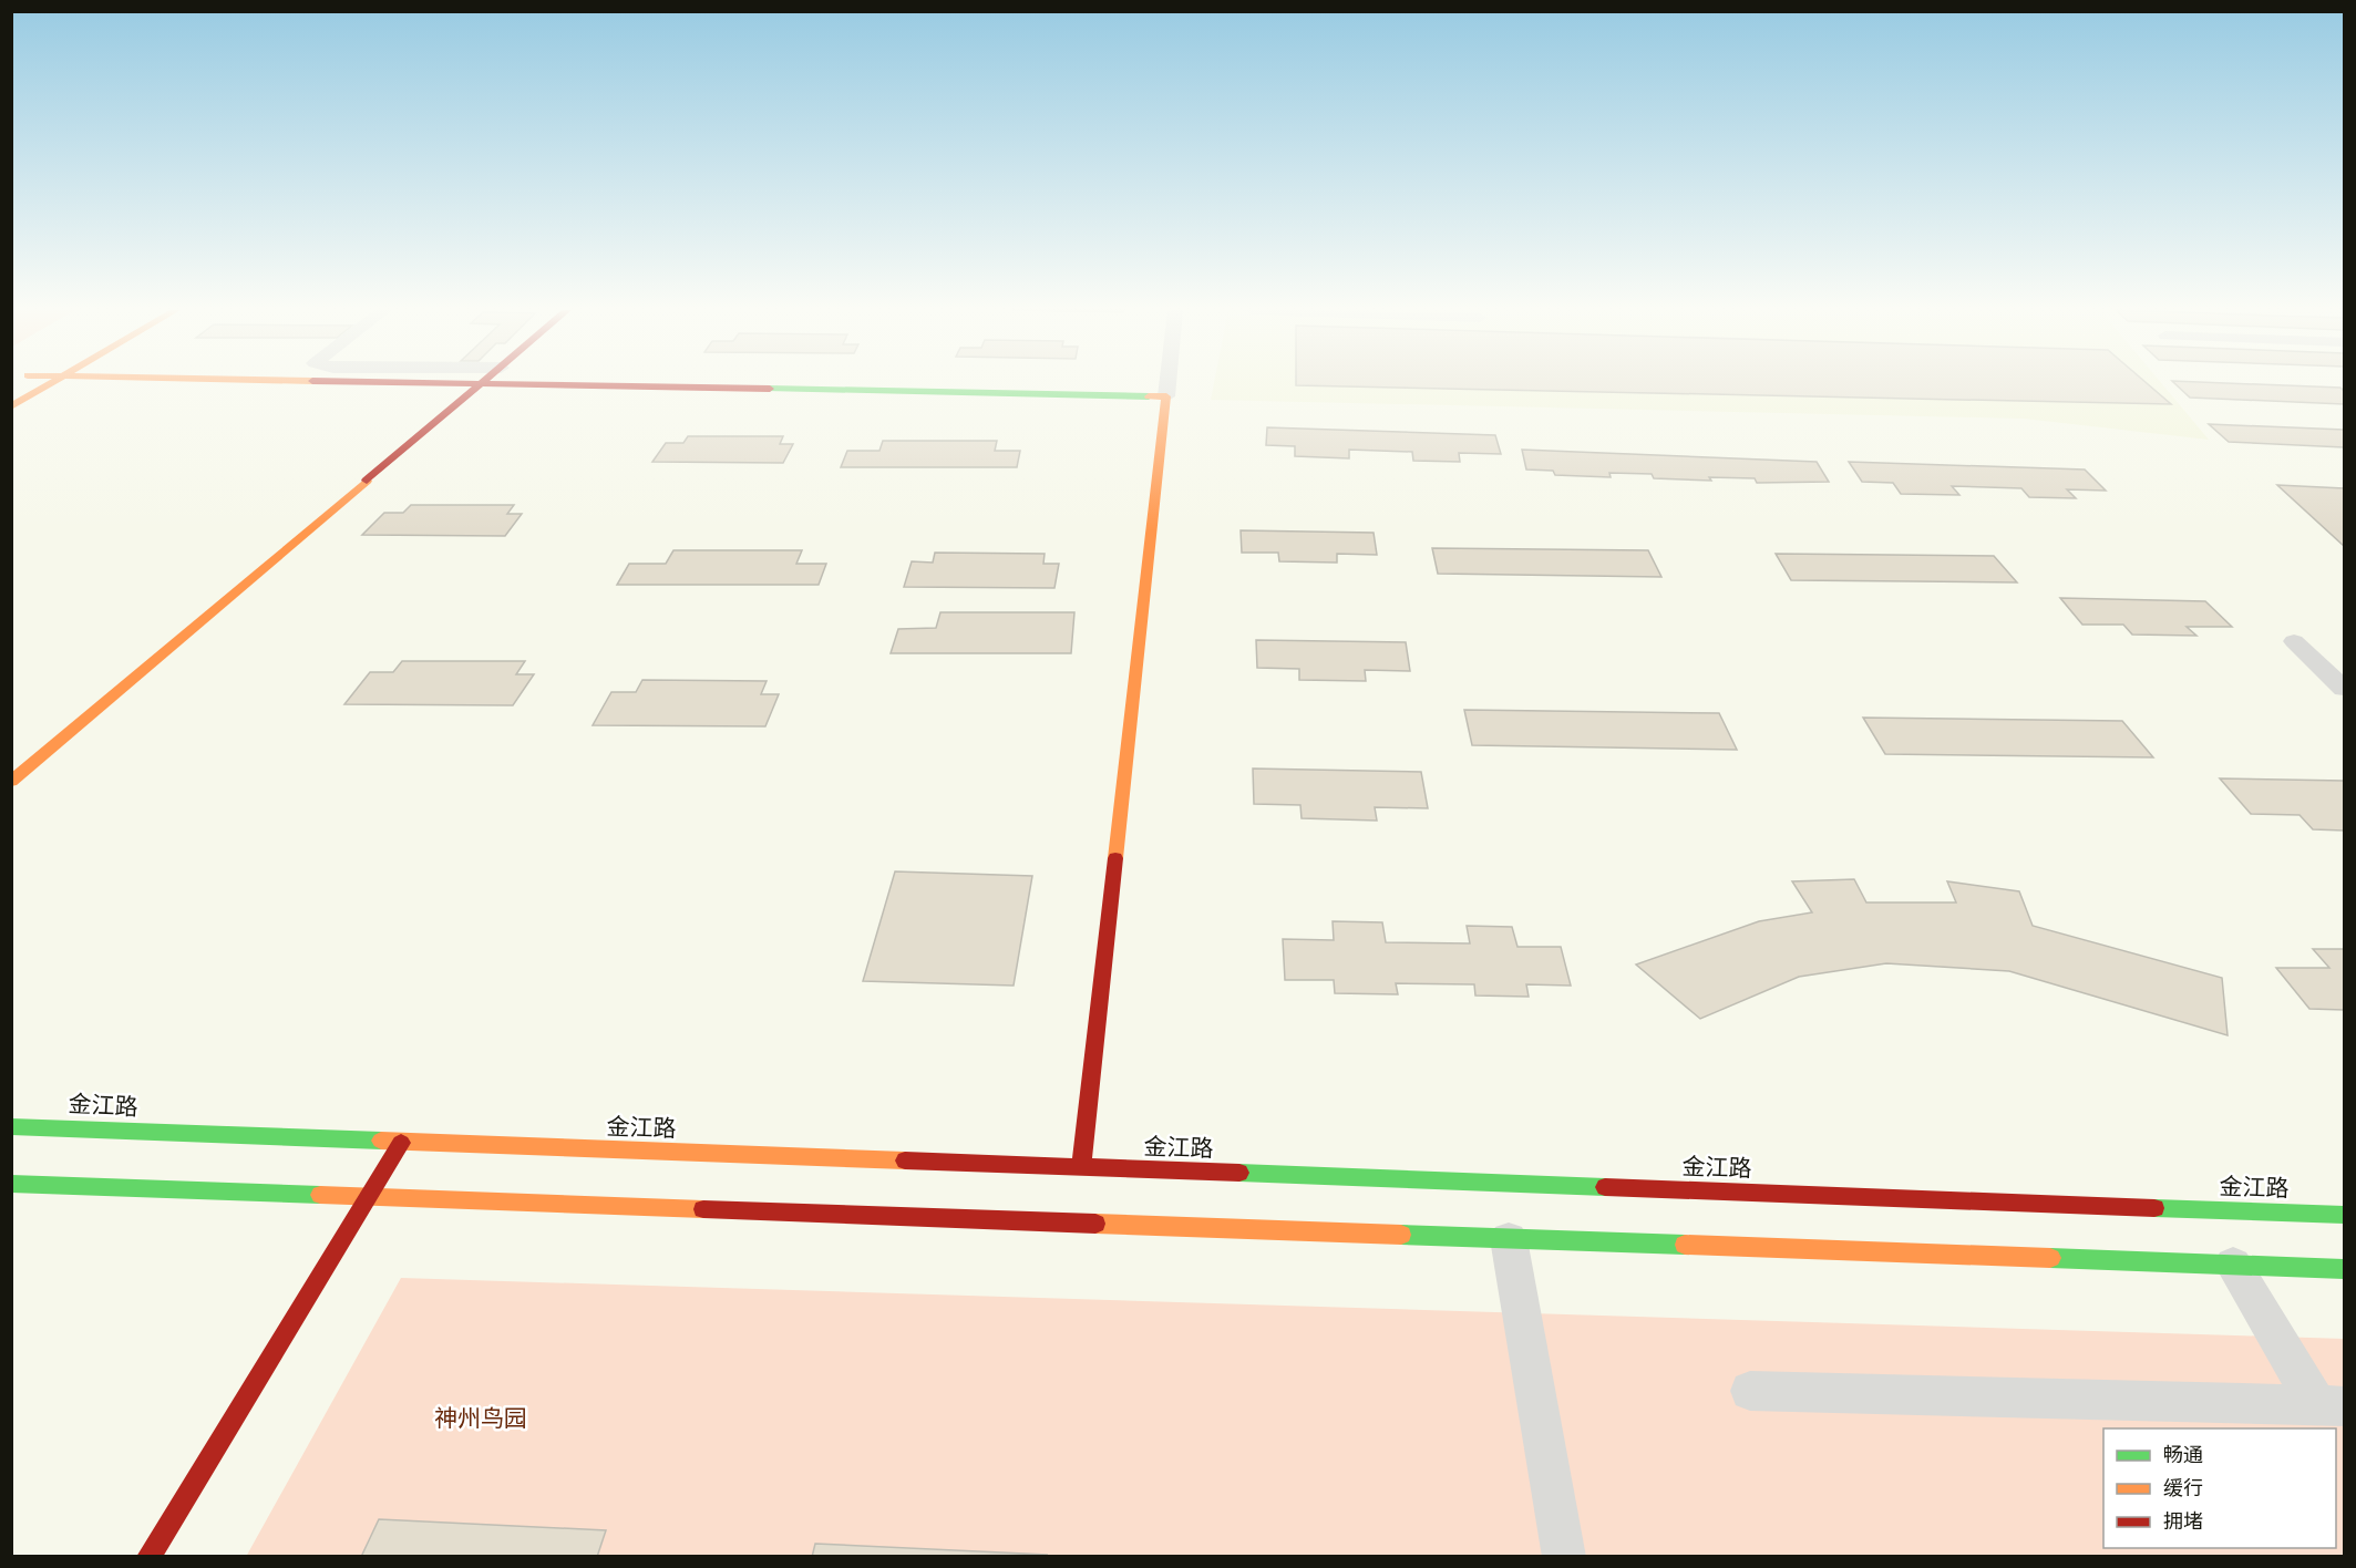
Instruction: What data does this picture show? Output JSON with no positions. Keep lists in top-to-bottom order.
{
  "streets": {
    "street": ["金江路"]
  },
  "parks": ["神州鸟园"],
  "legend": ["畅通", "缓行", "拥堵"]
}
